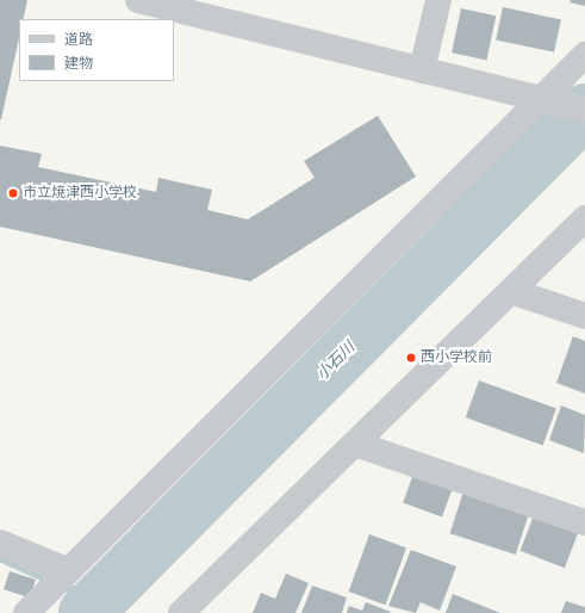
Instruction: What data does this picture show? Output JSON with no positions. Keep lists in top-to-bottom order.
{
  "water": ["小石川"],
  "places": ["市立焼津西小学校", "西小学校前"],
  "legend": ["道路", "建物"]
}
